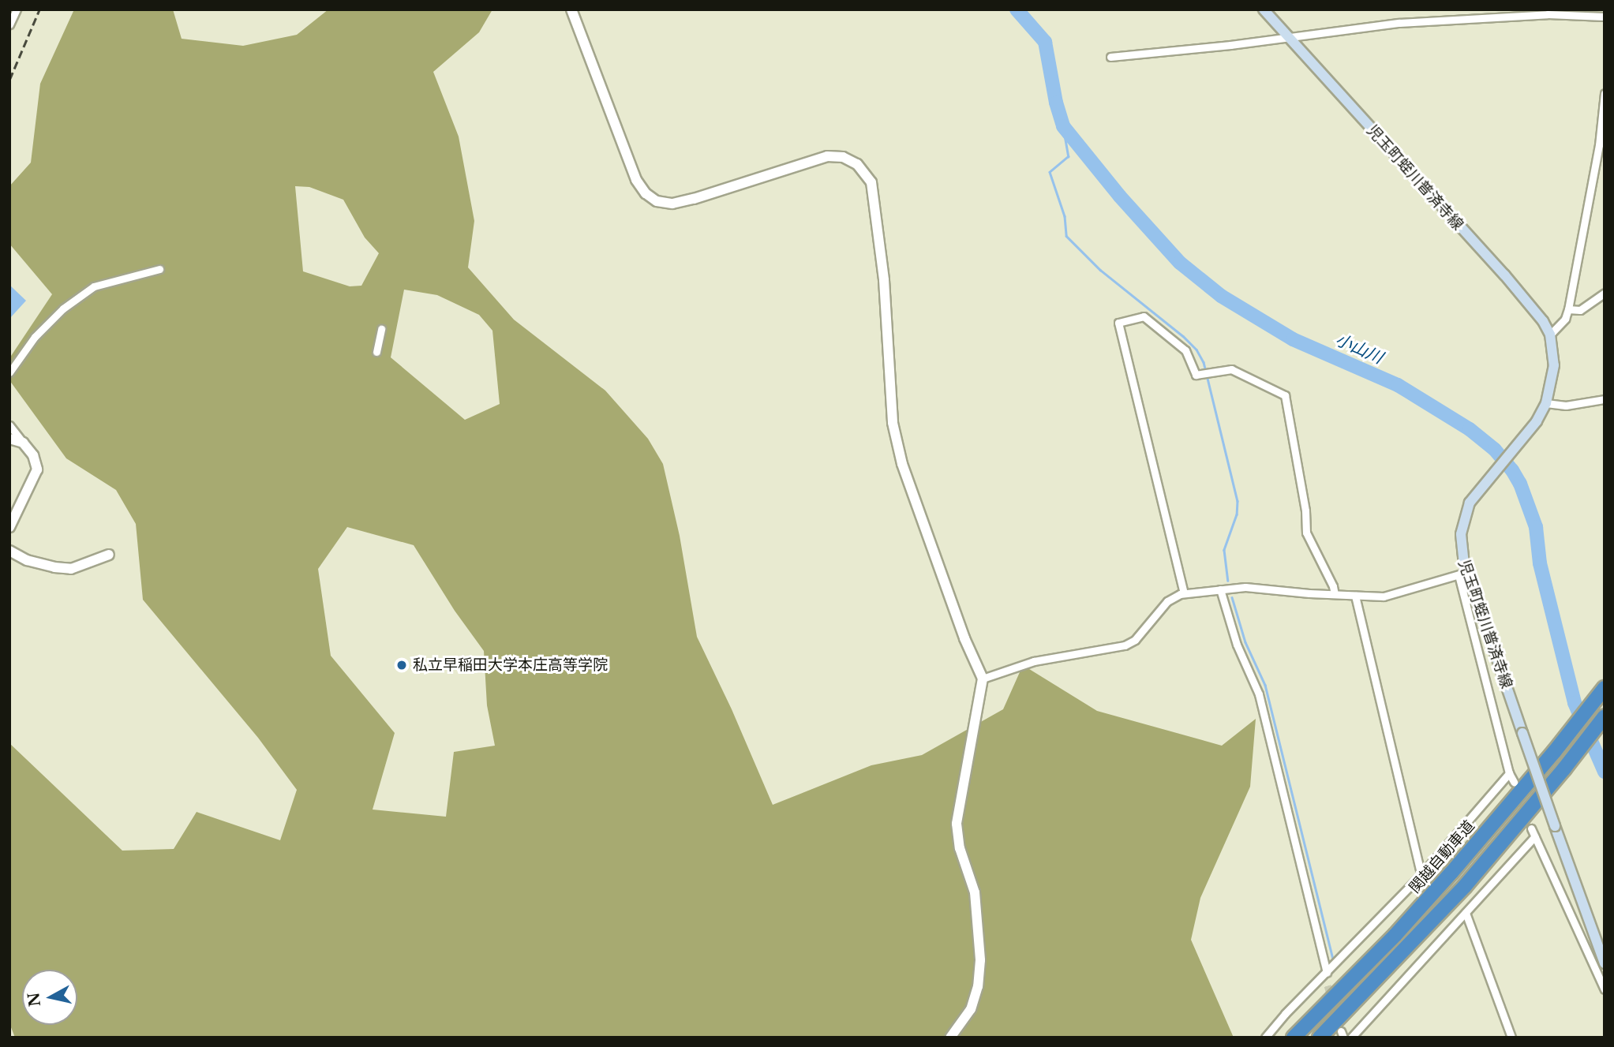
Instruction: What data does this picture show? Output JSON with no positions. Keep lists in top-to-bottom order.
{
  "streets": {
    "highway": ["関越自動車道"],
    "main road": ["児玉町蛭川普済寺線"]
  },
  "water": ["小山川"],
  "places": ["私立早稲田大学本庄高等学院"],
  "north": "left"
}
